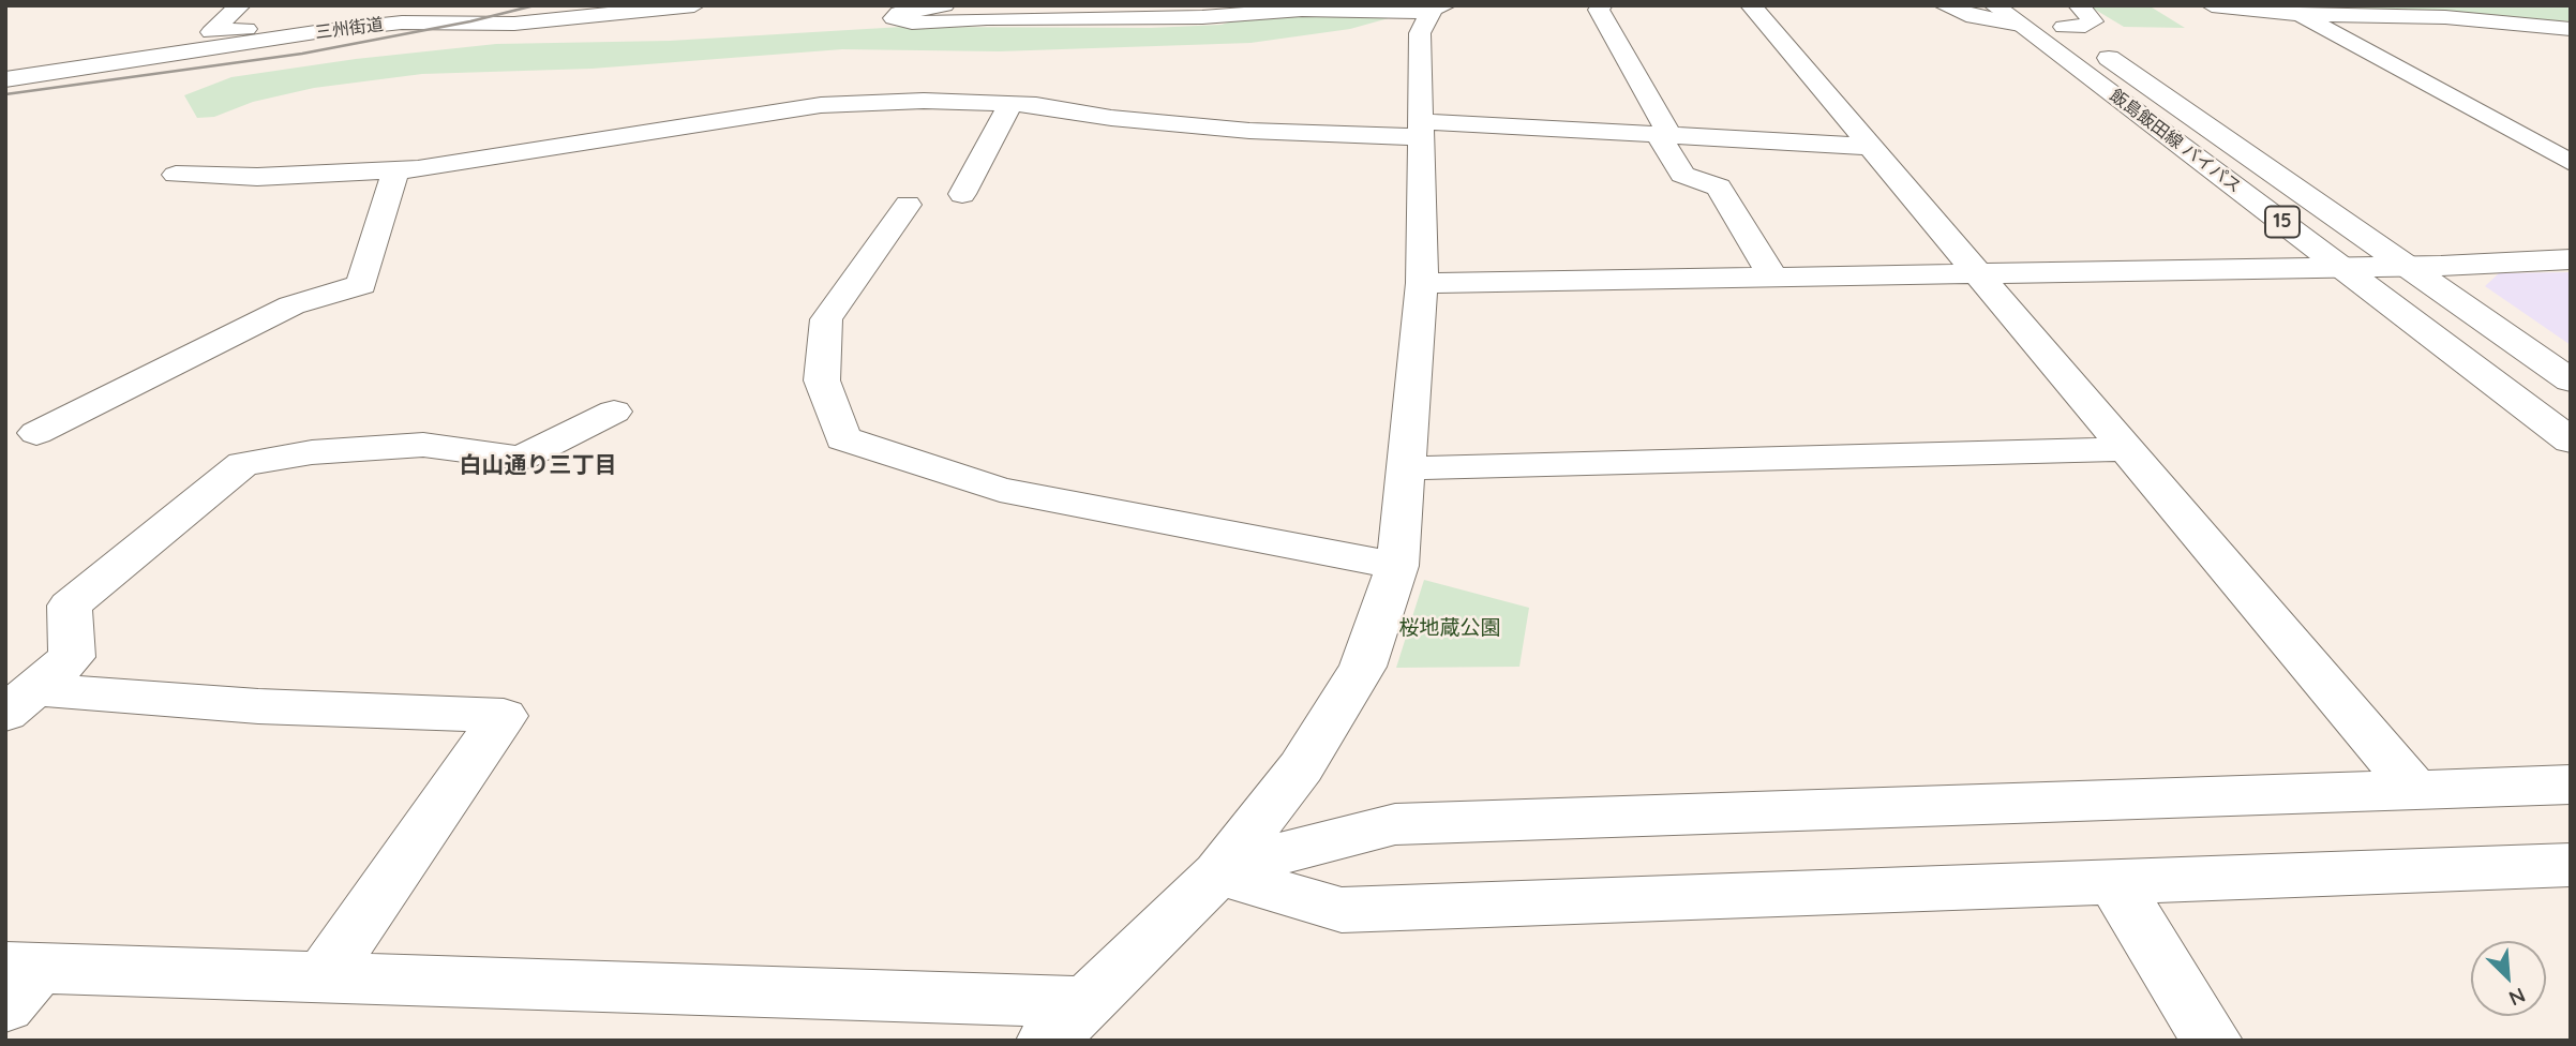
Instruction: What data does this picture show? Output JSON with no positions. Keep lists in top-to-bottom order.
{
  "streets": {
    "street": ["三州街道", "飯島飯田線 バイパス", "15"]
  },
  "districts": ["白山通り三丁目"],
  "parks": ["桜地蔵公園"],
  "north": "bottom right"
}
